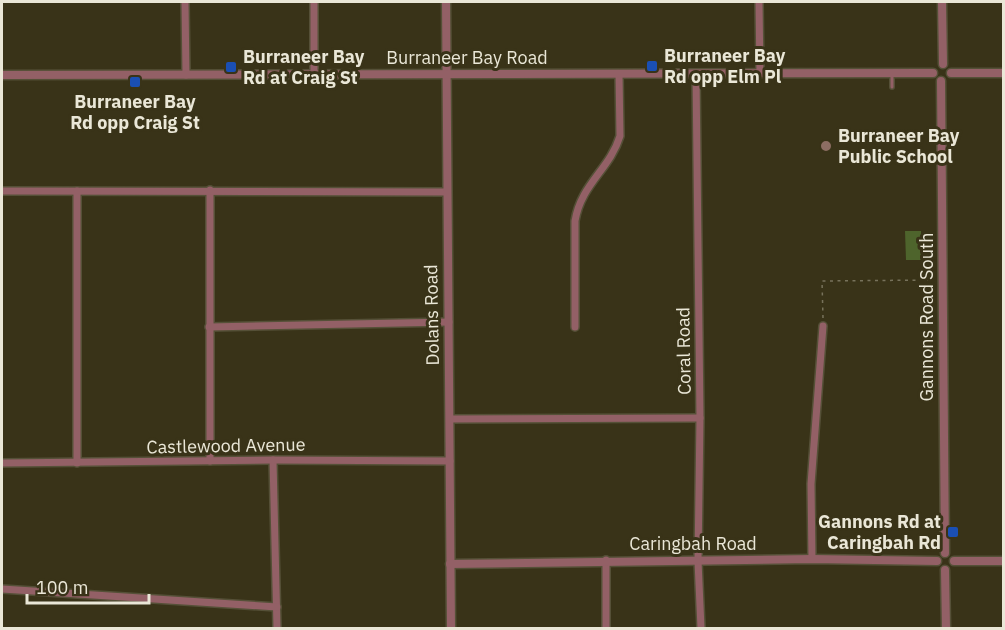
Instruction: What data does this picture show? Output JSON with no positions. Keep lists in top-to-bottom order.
{
  "streets": {
    "street": [
      "Burraneer Bay Road",
      "Dolans Road",
      "Gannons Road South",
      "Coral Road",
      "Castlewood Avenue",
      "Caringbah Road"
    ]
  },
  "crossings": [
    ["Burraneer Bay Road", "Dolans Road"],
    ["Burraneer Bay Road", "Gannons Road South"],
    ["Burraneer Bay Road", "Coral Road"],
    ["Dolans Road", "Castlewood Avenue"],
    ["Dolans Road", "Caringbah Road"],
    ["Gannons Road South", "Caringbah Road"],
    ["Coral Road", "Caringbah Road"]
  ],
  "places": {
    "transit": [
      "Burraneer Bay Rd opp Elm Pl",
      "Burraneer Bay Rd at Craig St",
      "Burraneer Bay Rd opp Craig St",
      "Gannons Rd at Caringbah Rd"
    ],
    "other": ["Burraneer Bay Public School"]
  },
  "scale_bar": "100 m"
}
